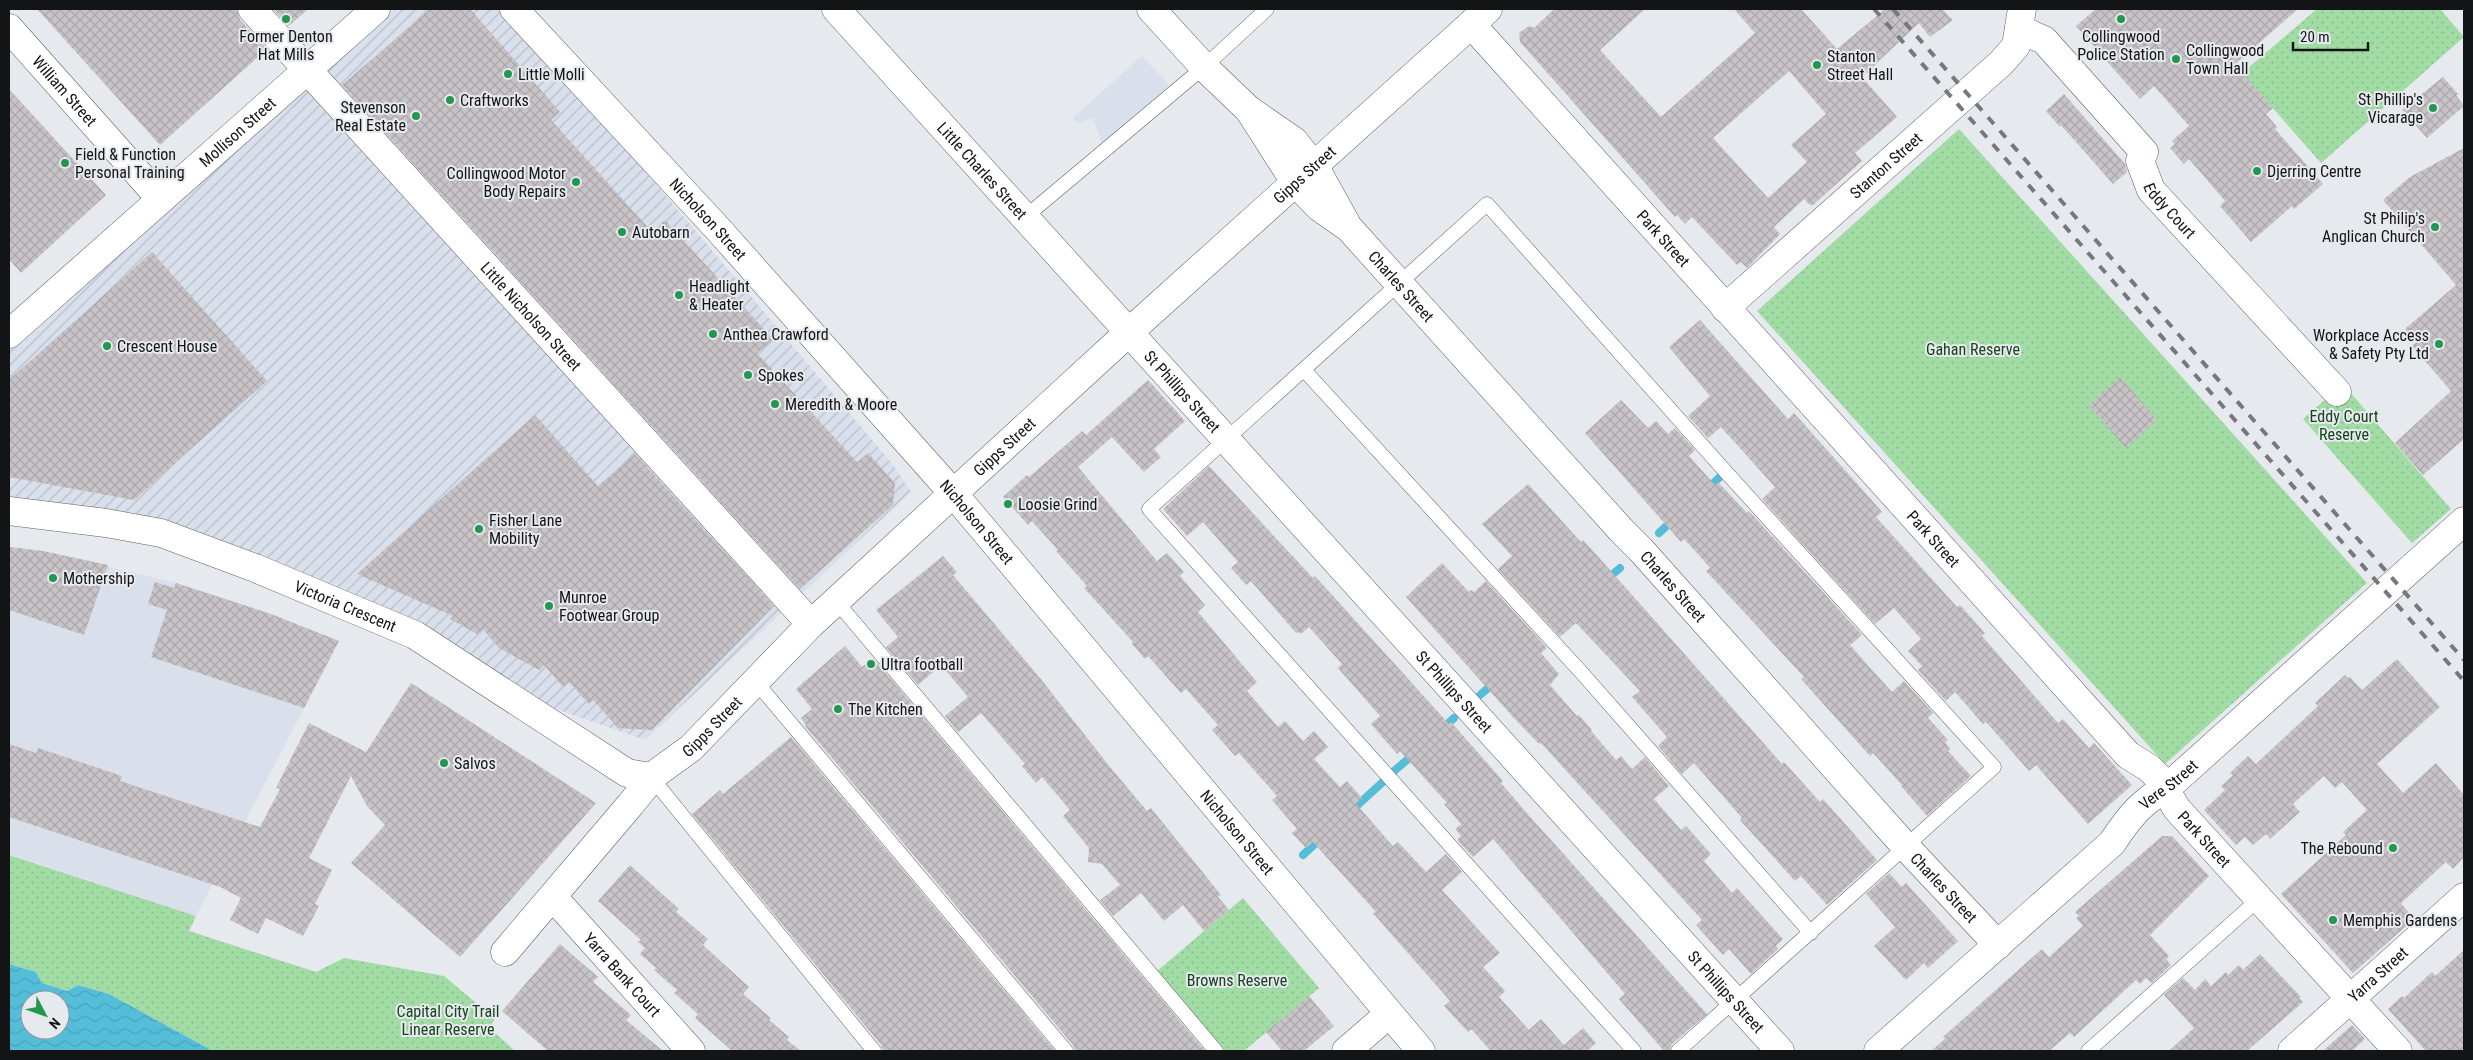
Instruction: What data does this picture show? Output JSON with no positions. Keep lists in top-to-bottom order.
{
  "streets": {
    "street": [
      "William Street",
      "Mollison Street",
      "Stanton Street",
      "Little Charles Street",
      "Gipps Street",
      "Eddy Court",
      "Nicholson Street",
      "Park Street",
      "Charles Street",
      "Little Nicholson Street",
      "St Phillips Street",
      "Victoria Crescent",
      "Vere Street",
      "Yarra Bank Court",
      "Yarra Street"
    ]
  },
  "crossings": [
    ["William Street", "Mollison Street"],
    ["Mollison Street", "Little Nicholson Street"],
    ["Stanton Street", "Eddy Court"],
    ["Stanton Street", "Park Street"],
    ["Little Charles Street", "Gipps Street"],
    ["Little Charles Street", "St Phillips Street"],
    ["Gipps Street", "Nicholson Street"],
    ["Gipps Street", "Park Street"],
    ["Gipps Street", "Charles Street"],
    ["Gipps Street", "Little Nicholson Street"],
    ["Gipps Street", "St Phillips Street"],
    ["Gipps Street", "Victoria Crescent"],
    ["Gipps Street", "Yarra Bank Court"],
    ["Park Street", "Vere Street"],
    ["Park Street", "Yarra Street"],
    ["Charles Street", "Vere Street"]
  ],
  "parks": [
    "Gahan Reserve",
    "Eddy Court Reserve",
    "Browns Reserve",
    "Capital City Trail Linear Reserve"
  ],
  "places": [
    "Former Denton Hat Mills",
    "Collingwood Police Station",
    "Collingwood Town Hall",
    "Stanton Street Hall",
    "Little Molli",
    "Craftworks",
    "St Phillip's Vicarage",
    "Stevenson Real Estate",
    "Field & Function Personal Training",
    "Djerring Centre",
    "Collingwood Motor Body Repairs",
    "St Philip's Anglican Church",
    "Autobarn",
    "Headlight & Heater",
    "Anthea Crawford",
    "Workplace Access & Safety Pty Ltd",
    "Crescent House",
    "Spokes",
    "Meredith & Moore",
    "Loosie Grind",
    "Fisher Lane Mobility",
    "Mothership",
    "Munroe Footwear Group",
    "Ultra football",
    "The Kitchen",
    "Salvos",
    "The Rebound",
    "Memphis Gardens"
  ],
  "scale_bar": "20 m",
  "north": "bottom right"
}
